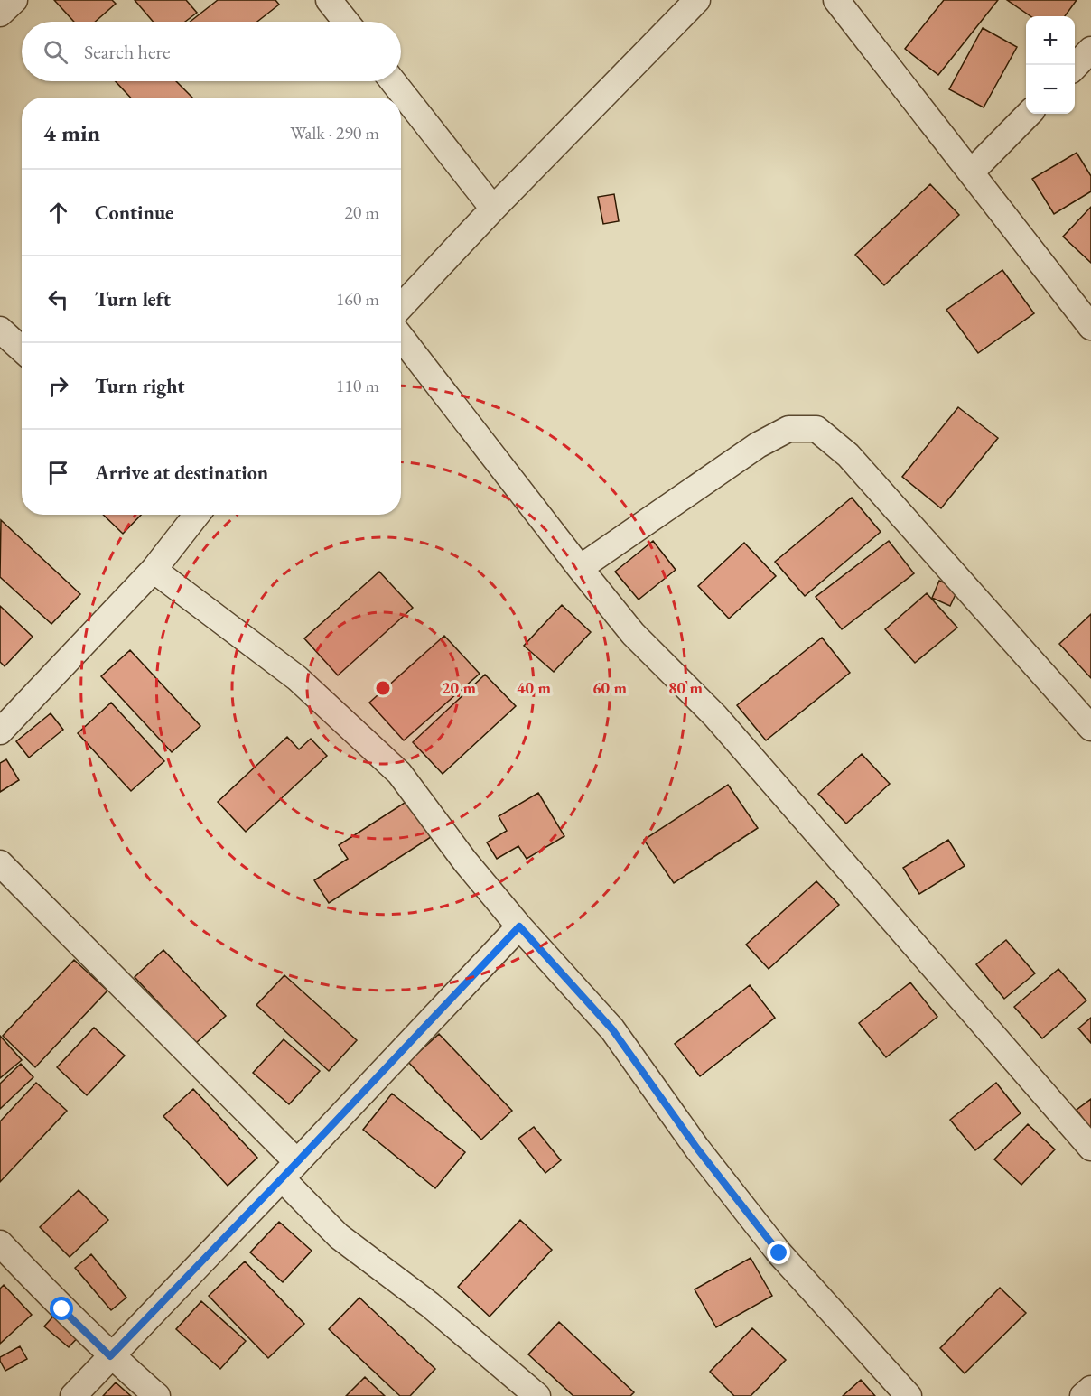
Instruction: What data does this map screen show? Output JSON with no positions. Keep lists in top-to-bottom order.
{
  "page": {
    "map_buttons": ["+", "−"],
    "search": "Search here",
    "heading": ["4 min", "Walk · 290 m"],
    "list": [
      ["Continue", "20 m"],
      ["Turn left", "160 m"],
      ["Turn right", "110 m"],
      "Arrive at destination"
    ]
  },
  "rings": [
    "20 m",
    "40 m",
    "60 m",
    "80 m"
  ]
}
